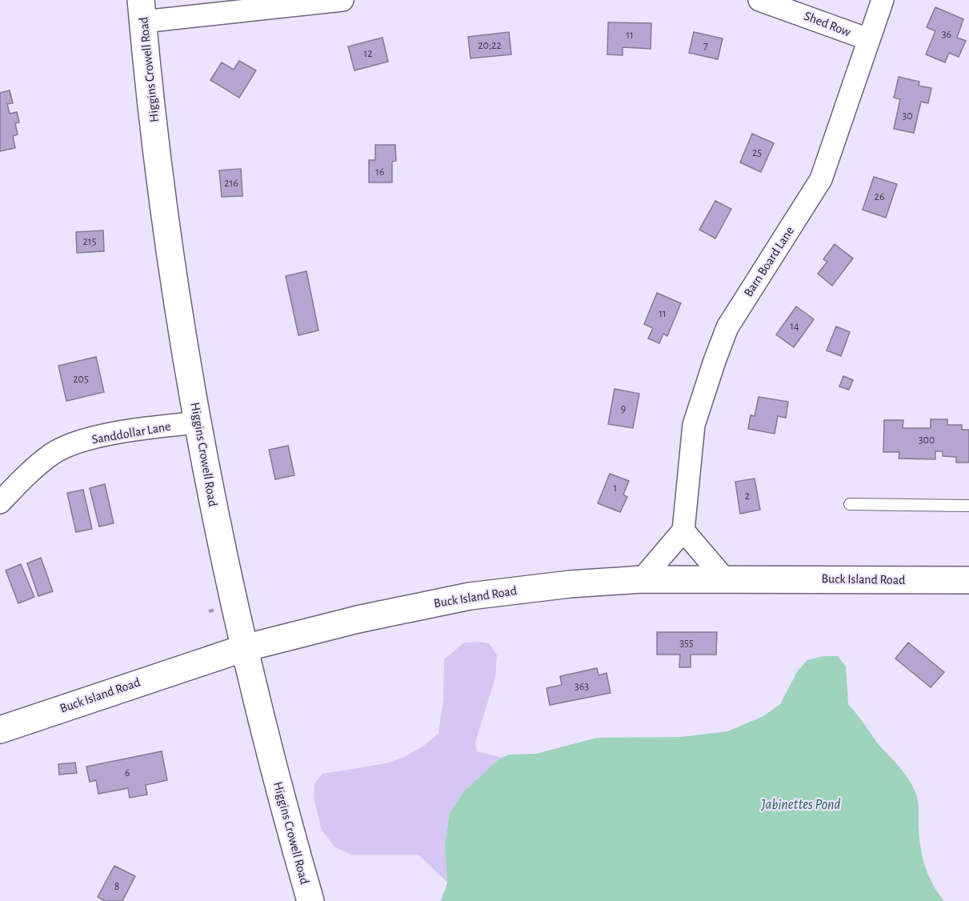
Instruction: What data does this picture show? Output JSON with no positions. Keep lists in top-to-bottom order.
{
  "streets": {
    "main road": ["Higgins Crowell Road", "Buck Island Road"],
    "street": ["Shed Row", "Barn Board Lane", "Sanddollar Lane"]
  },
  "crossings": [
    ["Shed Row", "Barn Board Lane"],
    ["Higgins Crowell Road", "Sanddollar Lane"],
    ["Higgins Crowell Road", "Buck Island Road"]
  ],
  "water": ["Jabinettes Pond"],
  "house_numbers": [
    "36",
    "11",
    "20;22",
    "7",
    "12",
    "30",
    "25",
    "16",
    "216",
    "26",
    "215",
    "11",
    "14",
    "205",
    "9",
    "300",
    "1",
    "2",
    "355",
    "363",
    "6",
    "8"
  ]
}
